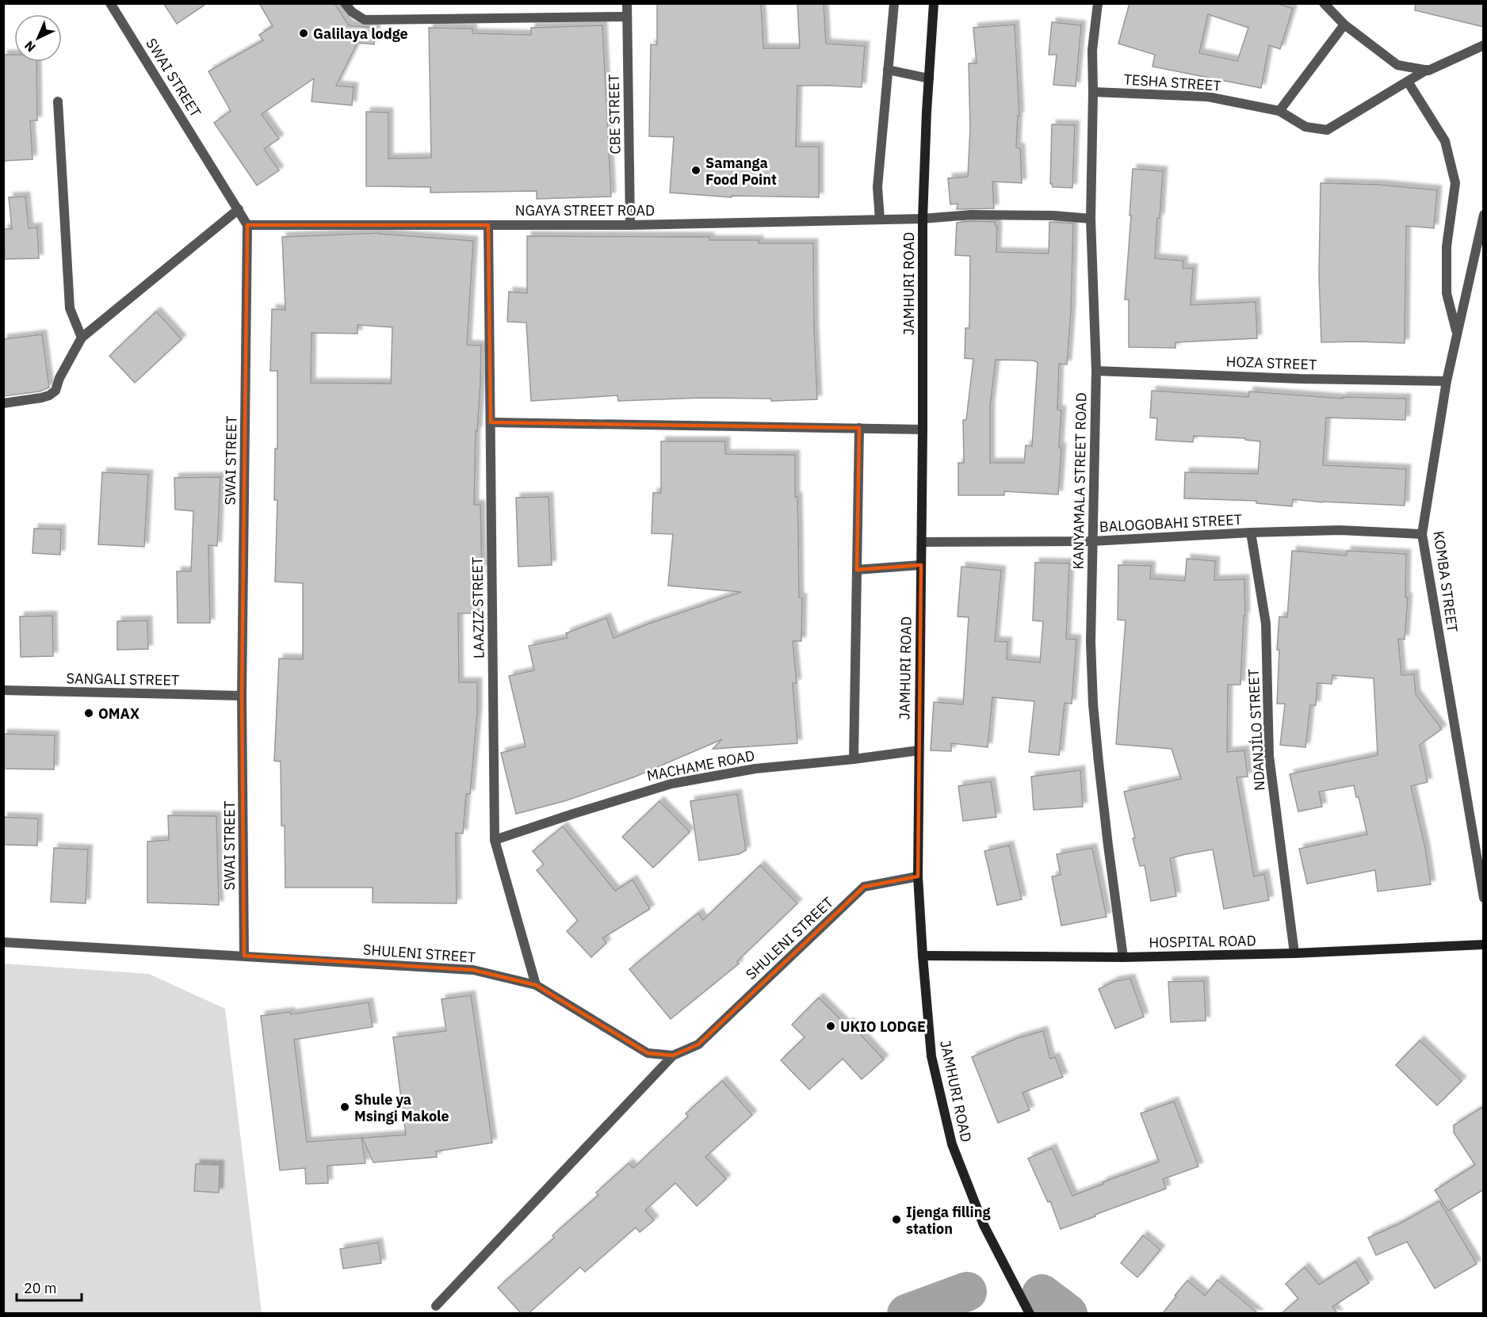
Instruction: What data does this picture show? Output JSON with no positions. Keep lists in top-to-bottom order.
{
  "streets": {
    "main road": ["JAMHURI ROAD", "HOSPITAL ROAD"],
    "street": [
      "SWAI STREET",
      "TESHA STREET",
      "CBE STREET",
      "NGAYA STREET ROAD",
      "HOZA STREET",
      "KANYAMALA STREET ROAD",
      "BALOGOBAHI STREET",
      "KOMBA STREET",
      "LAAZIZ STREET",
      "SANGALI STREET",
      "NDANJÍLO STREET",
      "MACHAME ROAD",
      "SHULENI STREET"
    ]
  },
  "crossings": [
    ["SWAI STREET", "NGAYA STREET ROAD"],
    ["SWAI STREET", "SANGALI STREET"],
    ["SWAI STREET", "SHULENI STREET"],
    ["TESHA STREET", "KANYAMALA STREET ROAD"],
    ["CBE STREET", "NGAYA STREET ROAD"],
    ["NGAYA STREET ROAD", "JAMHURI ROAD"],
    ["NGAYA STREET ROAD", "LAAZIZ STREET"],
    ["JAMHURI ROAD", "BALOGOBAHI STREET"],
    ["JAMHURI ROAD", "MACHAME ROAD"],
    ["JAMHURI ROAD", "SHULENI STREET"],
    ["JAMHURI ROAD", "HOSPITAL ROAD"],
    ["HOZA STREET", "KANYAMALA STREET ROAD"],
    ["HOZA STREET", "KOMBA STREET"],
    ["KANYAMALA STREET ROAD", "BALOGOBAHI STREET"],
    ["KANYAMALA STREET ROAD", "HOSPITAL ROAD"],
    ["BALOGOBAHI STREET", "KOMBA STREET"],
    ["BALOGOBAHI STREET", "NDANJÍLO STREET"],
    ["LAAZIZ STREET", "MACHAME ROAD"],
    ["LAAZIZ STREET", "SHULENI STREET"],
    ["NDANJÍLO STREET", "HOSPITAL ROAD"]
  ],
  "places": [
    "Galilaya lodge",
    "Samanga Food Point",
    "OMAX",
    "UKIO LODGE",
    "Shule ya Msingi Makole",
    "Ijenga filling station"
  ],
  "scale_bar": "20 m",
  "north": "bottom left"
}
